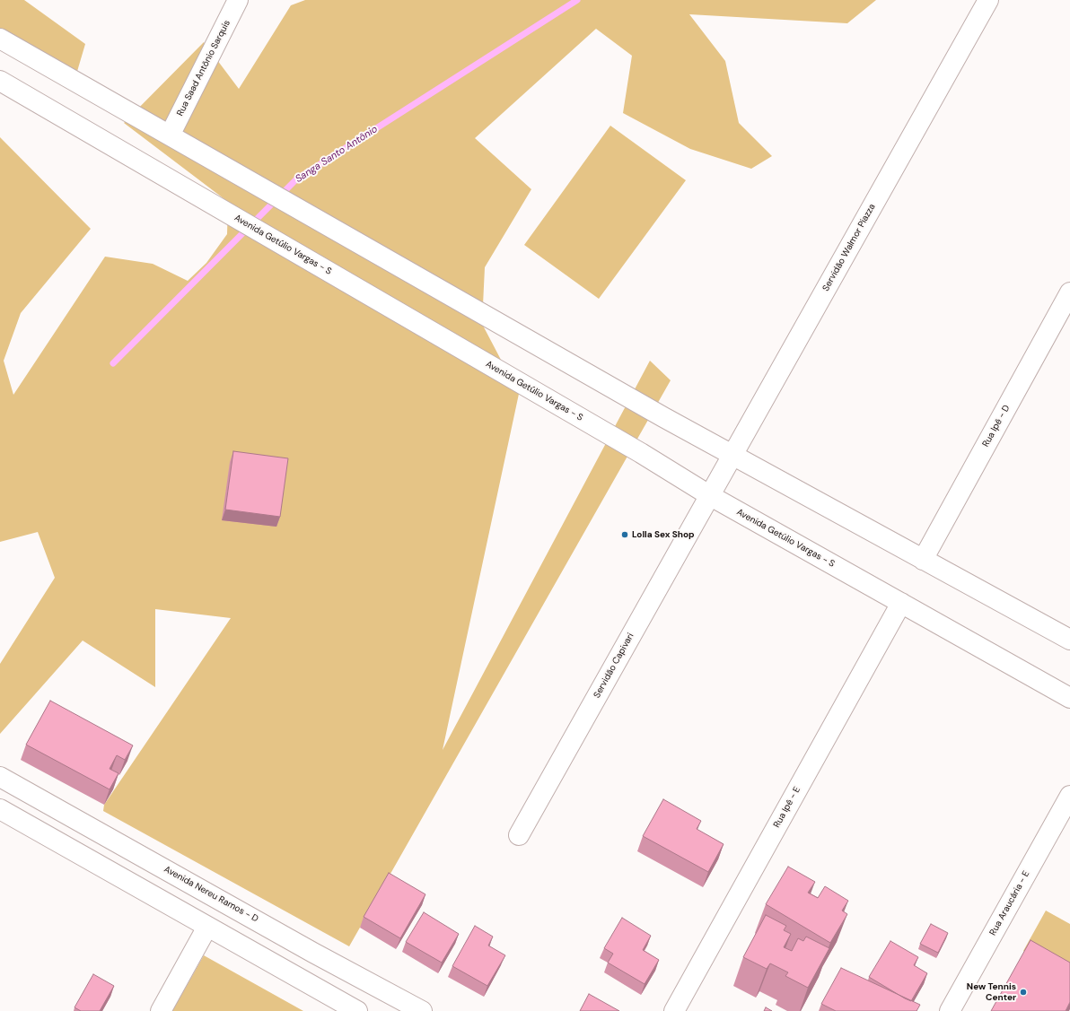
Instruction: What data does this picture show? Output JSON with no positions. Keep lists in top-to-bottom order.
{
  "streets": {
    "street": [
      "Rua Saad Antônio Sarquis",
      "Avenida Getúlio Vargas - S",
      "Servidão Walmor Piazza",
      "Rua Ipê - D",
      "Servidão Capivari",
      "Rua Ipê - E",
      "Avenida Nereu Ramos - D",
      "Rua Araucária - E"
    ]
  },
  "crossings": [
    ["Avenida Getúlio Vargas - S", "Servidão Walmor Piazza"],
    ["Avenida Getúlio Vargas - S", "Servidão Capivari"],
    ["Avenida Getúlio Vargas - S", "Rua Ipê - E"],
    ["Servidão Walmor Piazza", "Servidão Capivari"]
  ],
  "water": ["Sanga Santo Antônio"],
  "places": ["Lolla Sex Shop", "New Tennis Center"]
}
